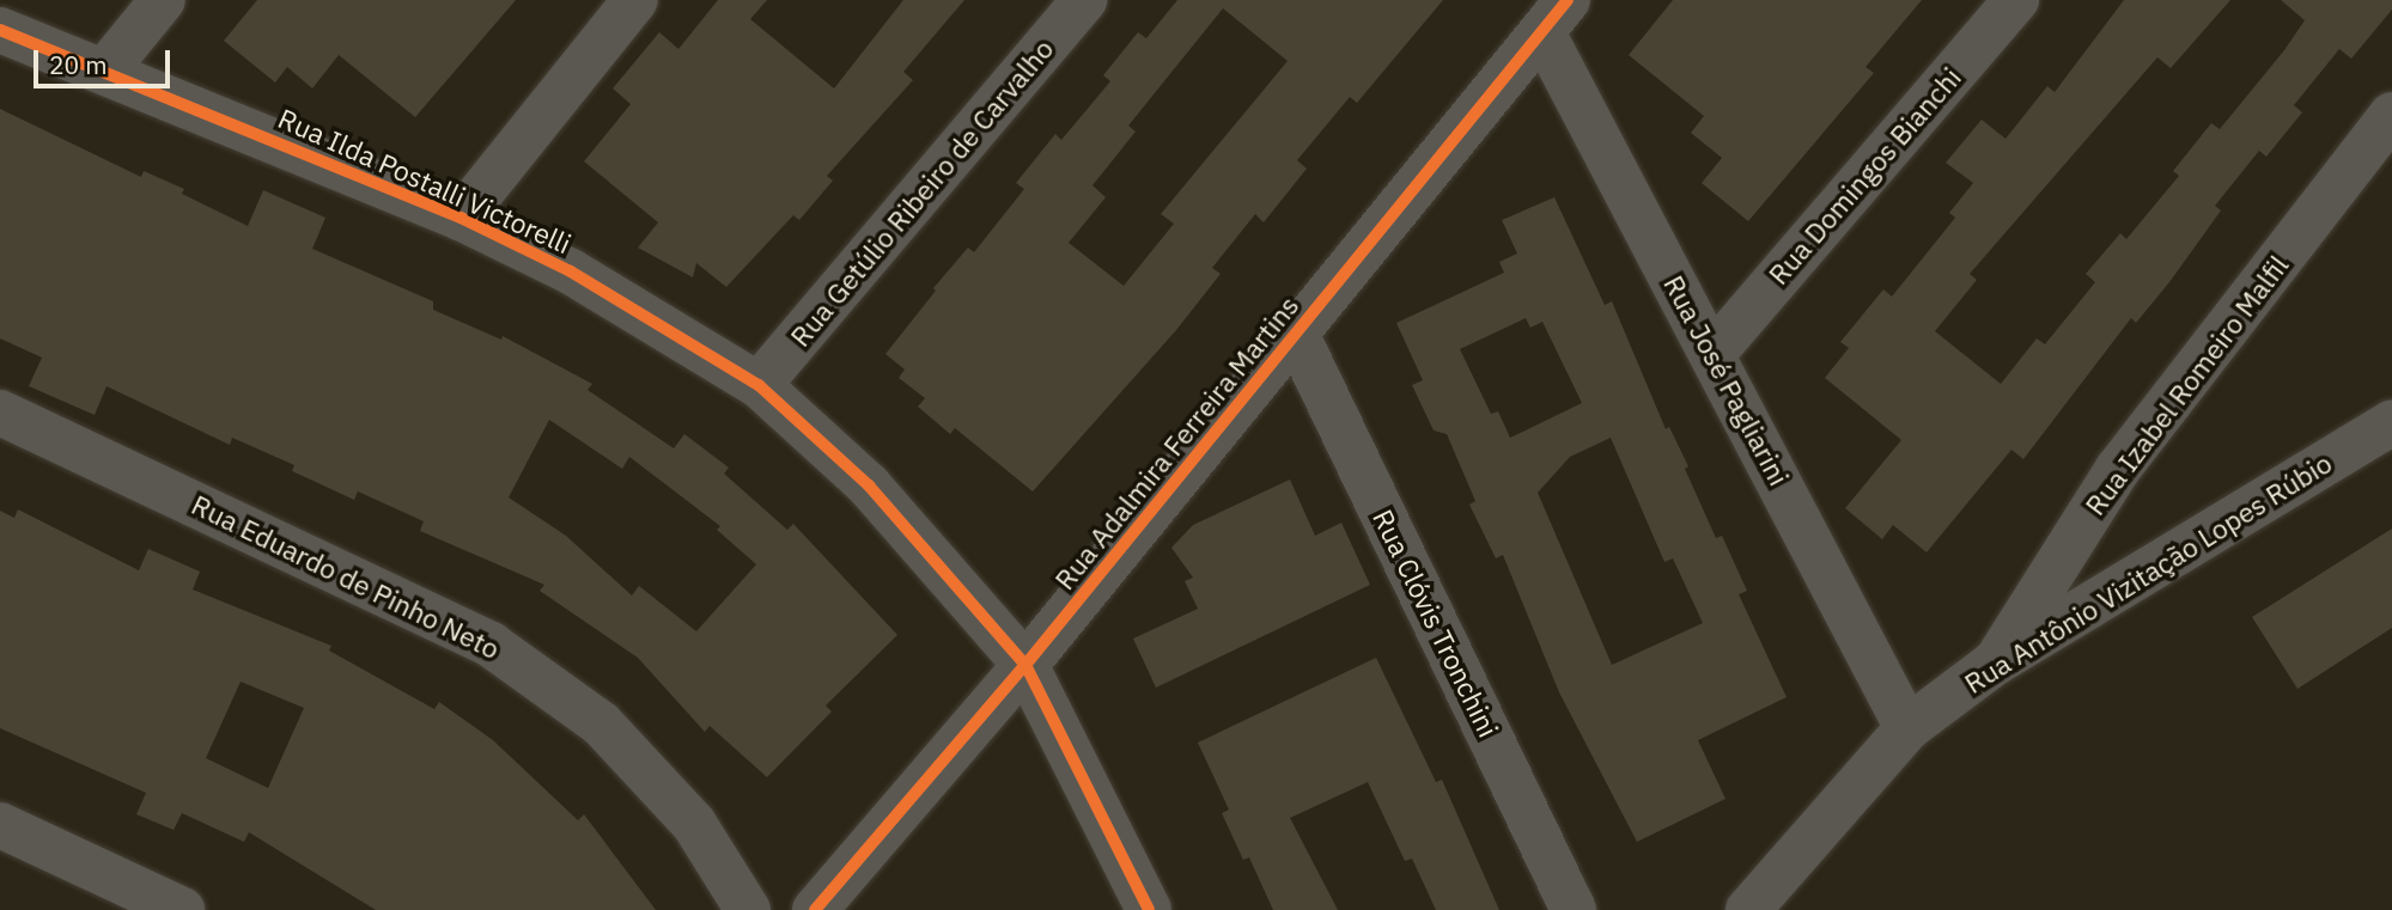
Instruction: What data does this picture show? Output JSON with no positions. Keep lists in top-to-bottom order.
{
  "streets": {
    "street": [
      "Rua Domingos Bianchi",
      "Rua Ilda Postalli Victorelli",
      "Rua Getúlio Ribeiro de Carvalho",
      "Rua José Pagliarini",
      "Rua Izabel Romeiro Malfil",
      "Rua Adalmira Ferreira Martins",
      "Rua Antônio Vizitação Lopes Rúbio",
      "Rua Eduardo de Pinho Neto",
      "Rua Clóvis Tronchini"
    ]
  },
  "crossings": [
    ["Rua Domingos Bianchi", "Rua José Pagliarini"],
    ["Rua Ilda Postalli Victorelli", "Rua Getúlio Ribeiro de Carvalho"],
    ["Rua Ilda Postalli Victorelli", "Rua Adalmira Ferreira Martins"],
    ["Rua José Pagliarini", "Rua Adalmira Ferreira Martins"],
    ["Rua José Pagliarini", "Rua Antônio Vizitação Lopes Rúbio"],
    ["Rua Izabel Romeiro Malfil", "Rua Antônio Vizitação Lopes Rúbio"],
    ["Rua Adalmira Ferreira Martins", "Rua Clóvis Tronchini"]
  ],
  "scale_bar": "20 m"
}
